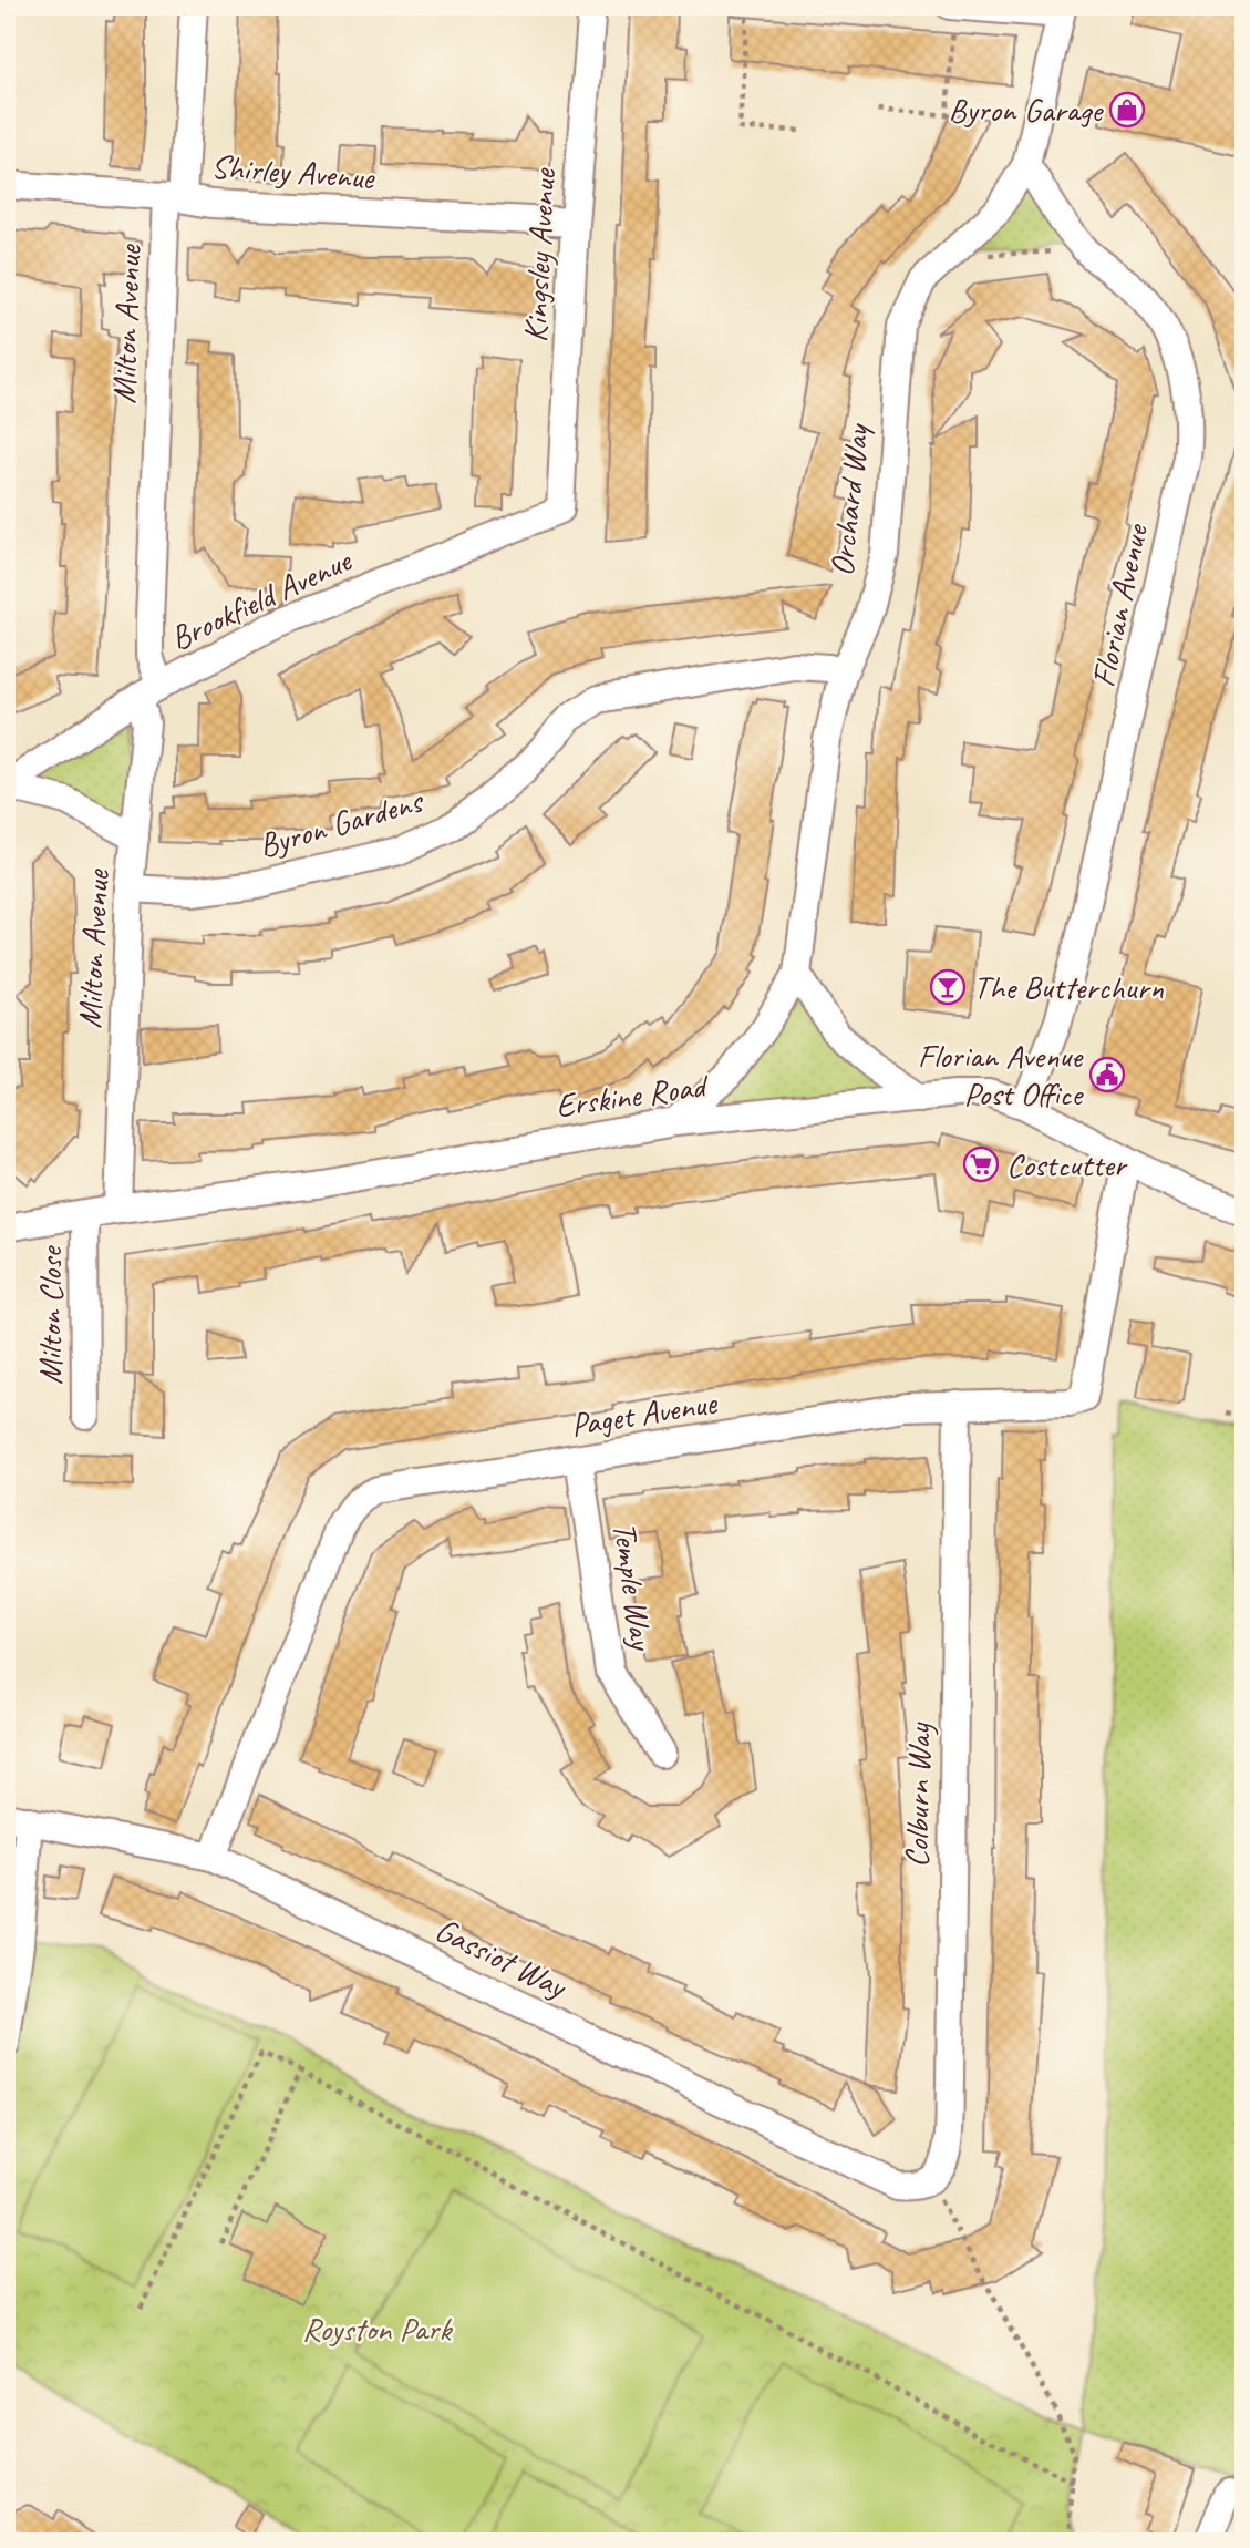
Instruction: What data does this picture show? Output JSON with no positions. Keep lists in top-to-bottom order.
{
  "streets": {
    "street": [
      "Shirley Avenue",
      "Kingsley Avenue",
      "Milton Avenue",
      "Orchard Way",
      "Brookfield Avenue",
      "Florian Avenue",
      "Byron Gardens",
      "Erskine Road",
      "Milton Close",
      "Paget Avenue",
      "Temple Way",
      "Colburn Way",
      "Gassiot Way"
    ]
  },
  "crossings": [
    ["Shirley Avenue", "Kingsley Avenue"],
    ["Shirley Avenue", "Milton Avenue"],
    ["Kingsley Avenue", "Brookfield Avenue"],
    ["Milton Avenue", "Brookfield Avenue"],
    ["Milton Avenue", "Byron Gardens"],
    ["Milton Avenue", "Erskine Road"],
    ["Orchard Way", "Florian Avenue"],
    ["Orchard Way", "Byron Gardens"],
    ["Orchard Way", "Erskine Road"],
    ["Florian Avenue", "Erskine Road"],
    ["Erskine Road", "Milton Close"],
    ["Erskine Road", "Paget Avenue"],
    ["Paget Avenue", "Temple Way"],
    ["Paget Avenue", "Colburn Way"],
    ["Paget Avenue", "Gassiot Way"],
    ["Colburn Way", "Gassiot Way"]
  ],
  "parks": ["Royston Park"],
  "places": {
    "shop": ["Byron Garage"],
    "bar": ["The Butterchurn"],
    "public building": ["Florian Avenue Post Office"],
    "supermarket": ["Costcutter"]
  }
}
